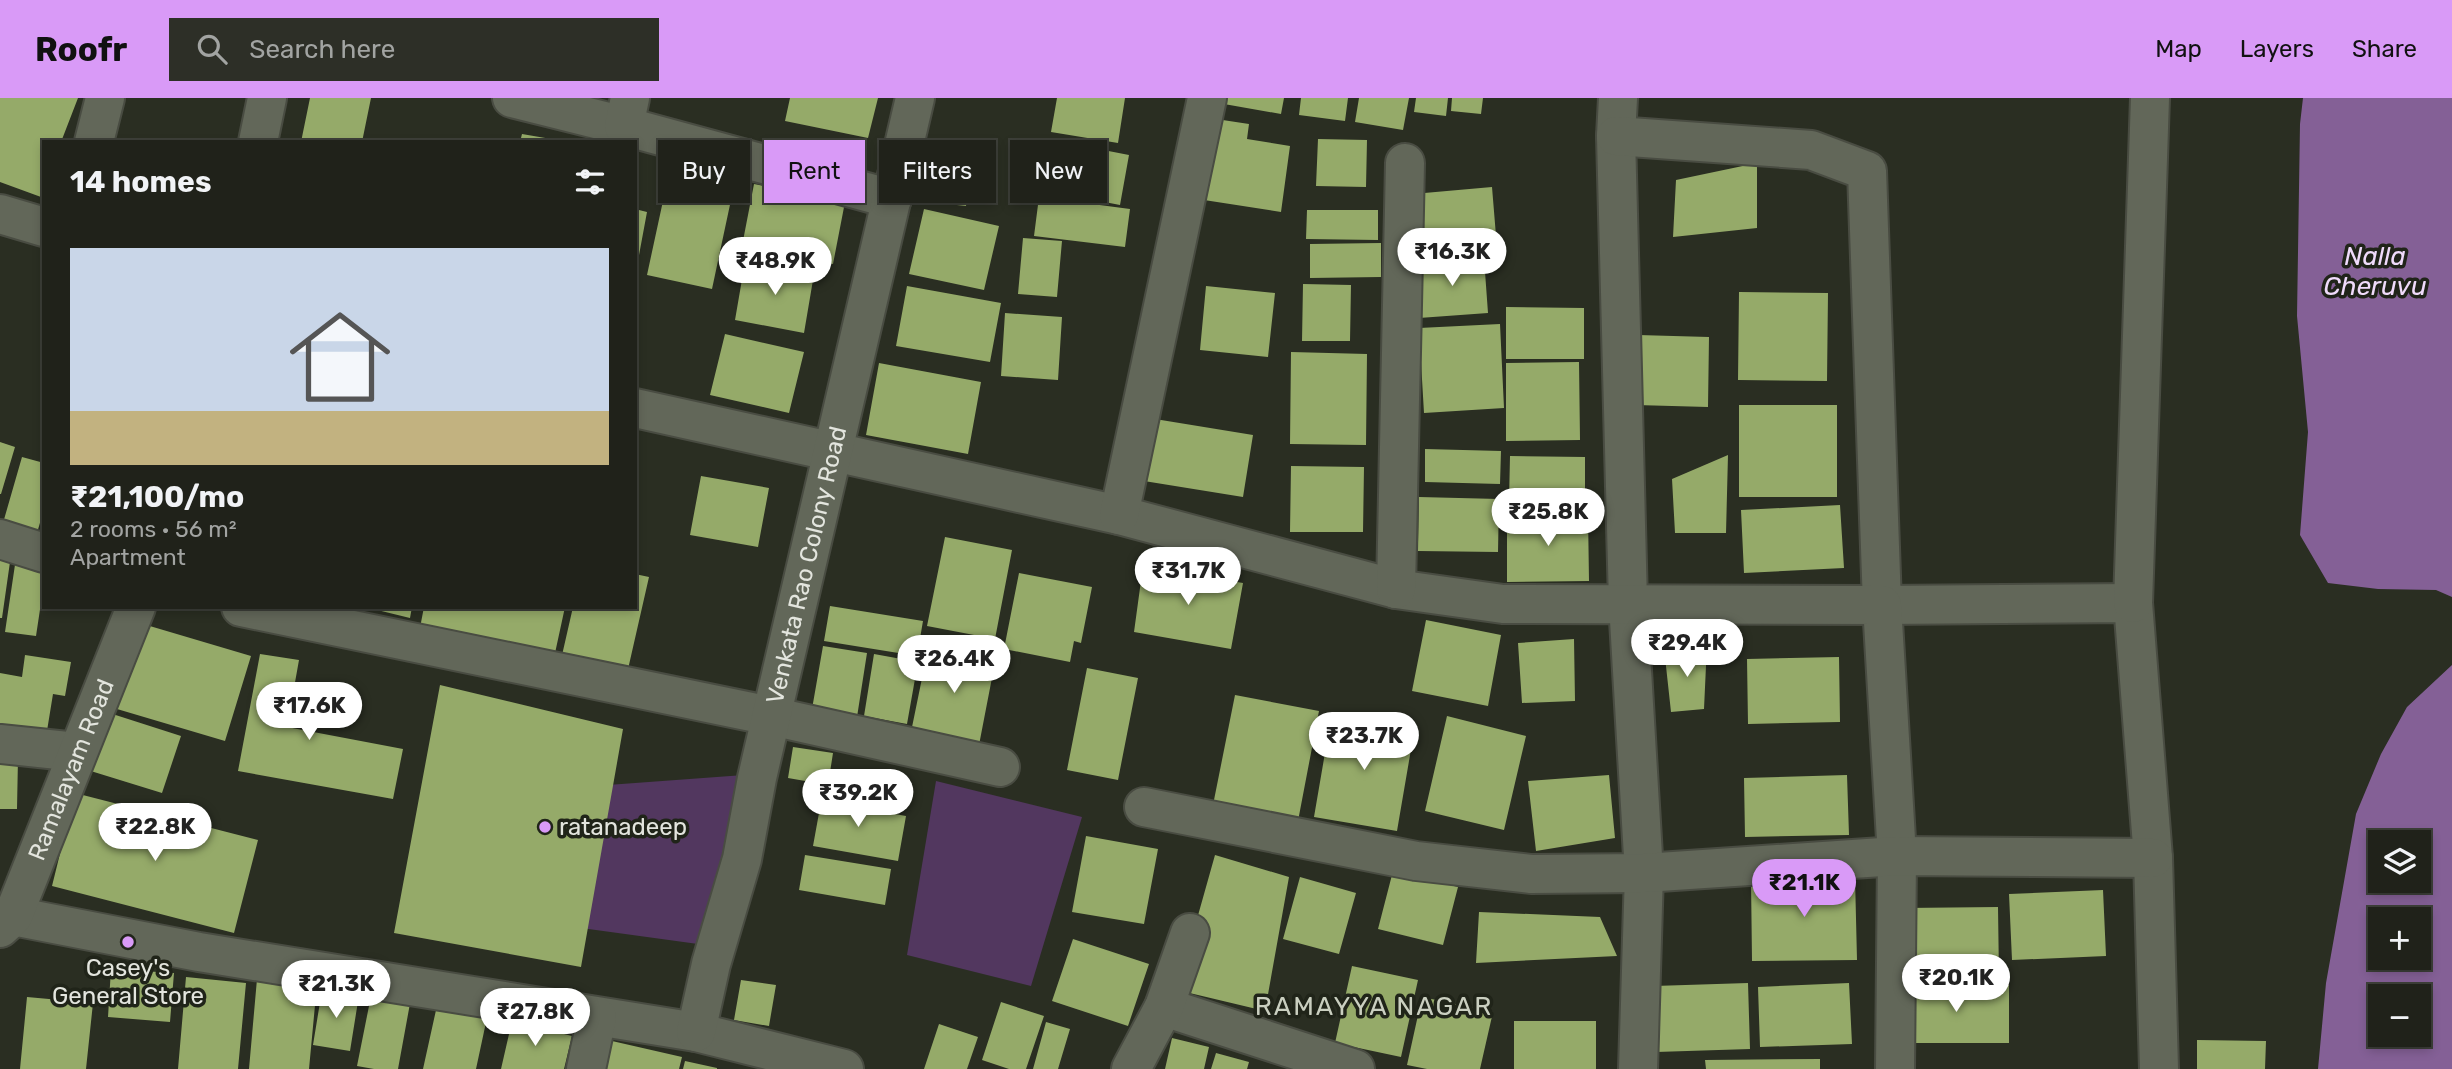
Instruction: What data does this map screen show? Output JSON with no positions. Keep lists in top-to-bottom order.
{
  "streets": {
    "street": ["Venkata Rao Colony Road", "Ramalayam Road"]
  },
  "districts": ["RAMAYYA NAGAR"],
  "water": ["Nalla Cheruvu"],
  "places": ["ratanadeep", "Casey's General Store"],
  "page": {
    "header": "Roofr",
    "search": "Search here",
    "nav": ["Map", "Layers", "Share"],
    "chip": [
      "Buy",
      "Rent",
      "Filters",
      "New"
    ],
    "heading": "14 homes",
    "list": [
      {
        "name": "₹21,100/mo",
        "note": "2 rooms · 56 m² · Apartment"
      }
    ],
    "price": [
      "₹16.3K",
      "₹48.9K",
      "₹25.8K",
      "₹31.7K",
      "₹29.4K",
      "₹26.4K",
      "₹17.6K",
      "₹23.7K",
      "₹39.2K",
      "₹22.8K",
      "₹21.1K",
      "₹20.1K",
      "₹21.3K",
      "₹27.8K"
    ],
    "map_buttons": ["+", "−"]
  }
}
